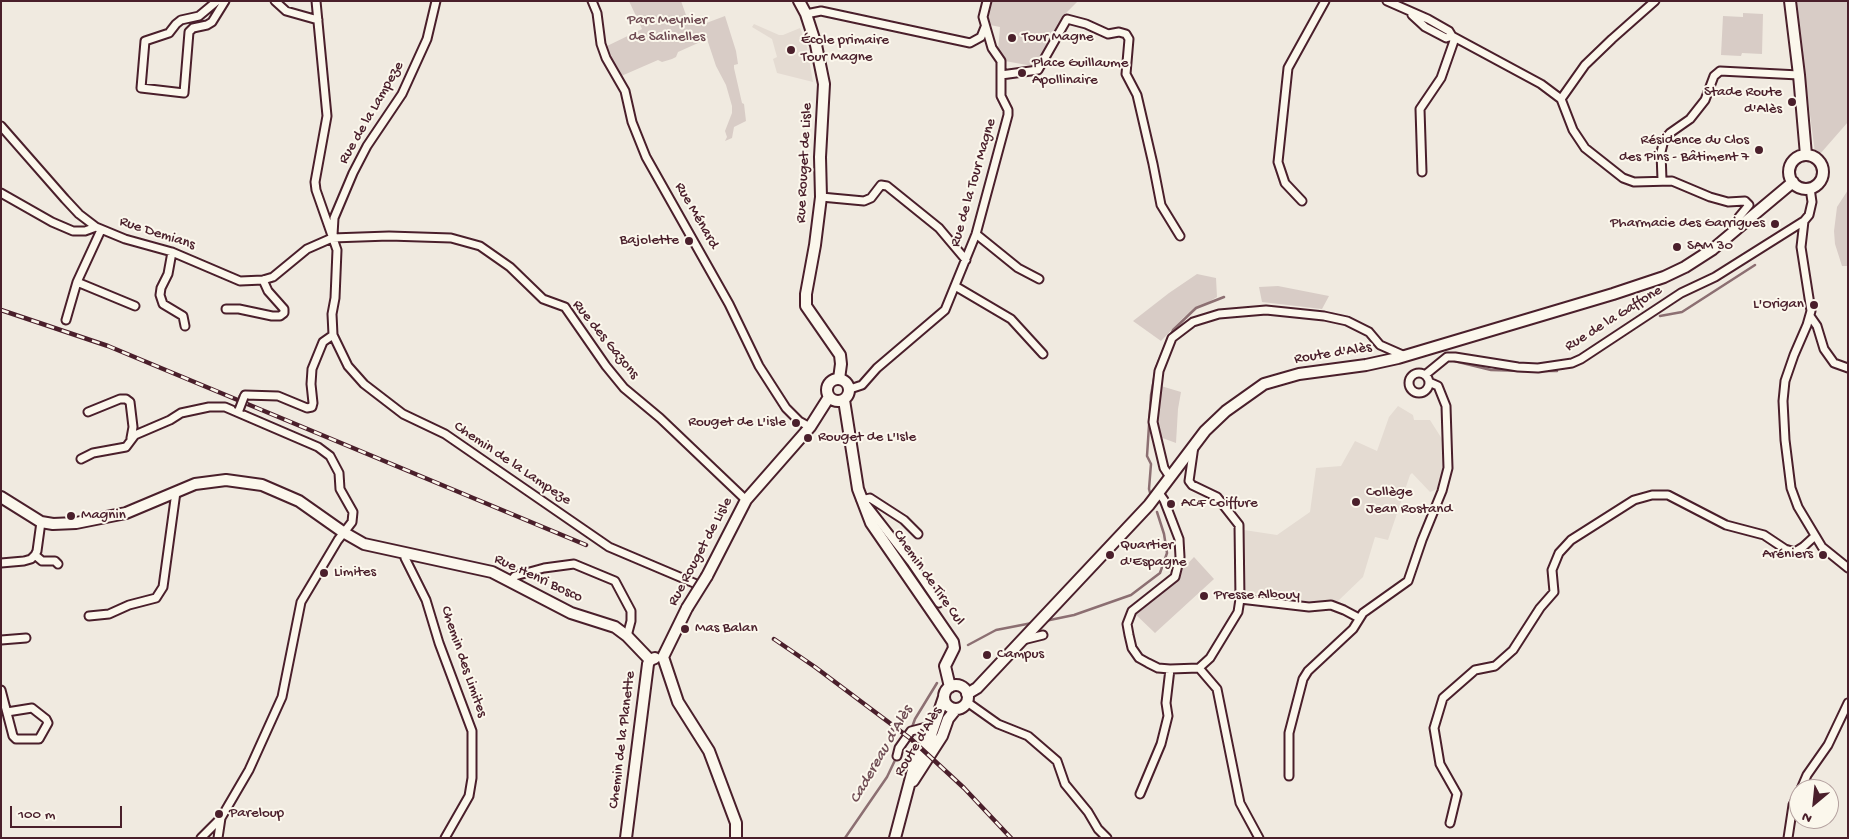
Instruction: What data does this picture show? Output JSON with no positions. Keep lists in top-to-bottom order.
{
  "streets": {
    "street": [
      "Rue de la Lampeze",
      "Rue Rouget de Lisle",
      "Rue de la Tour Magne",
      "Rue Ménard",
      "Rue Demians",
      "Rue de la Gaffone",
      "Rue des Gazons",
      "Route d'Alès",
      "Chemin de la Lampeze",
      "Chemin de Tire Cul",
      "Rue Henri Bosco",
      "Chemin des Limites",
      "Chemin de la Planette"
    ]
  },
  "crossings": [
    ["Rue de la Lampeze", "Rue Demians"],
    ["Rue de la Lampeze", "Rue des Gazons"],
    ["Rue Rouget de Lisle", "Rue de la Tour Magne"],
    ["Rue Rouget de Lisle", "Rue Ménard"],
    ["Rue Rouget de Lisle", "Rue des Gazons"],
    ["Rue Rouget de Lisle", "Chemin de la Lampeze"],
    ["Rue Rouget de Lisle", "Chemin de Tire Cul"],
    ["Rue Rouget de Lisle", "Chemin de la Planette"],
    ["Rue de la Tour Magne", "Chemin de Tire Cul"],
    ["Rue Demians", "Rue des Gazons"],
    ["Route d'Alès", "Chemin de Tire Cul"],
    ["Rue Henri Bosco", "Chemin des Limites"],
    ["Rue Henri Bosco", "Chemin de la Planette"]
  ],
  "water": ["Cadereau d'Alès"],
  "parks": ["Parc Meynier de Salinelles"],
  "places": [
    "Tour Magne",
    "École primaire Tour Magne",
    "Place Guillaume Apollinaire",
    "Stade Route d'Alès",
    "Résidence du Clos des Pins - Bâtiment 7",
    "Pharmacie des Garrigues",
    "Bajolette",
    "SAM 30",
    "L'Origan",
    "Rouget de L'isle",
    "Rouget de L'Isle",
    "Collège Jean Rostand",
    "ACF Coiffure",
    "Magnin",
    "Quartier d'Espagne",
    "Aréniers",
    "Limites",
    "Presse Albouy",
    "Mas Balan",
    "Campus",
    "Pareloup"
  ],
  "scale_bar": "100 m",
  "north": "bottom left"
}
